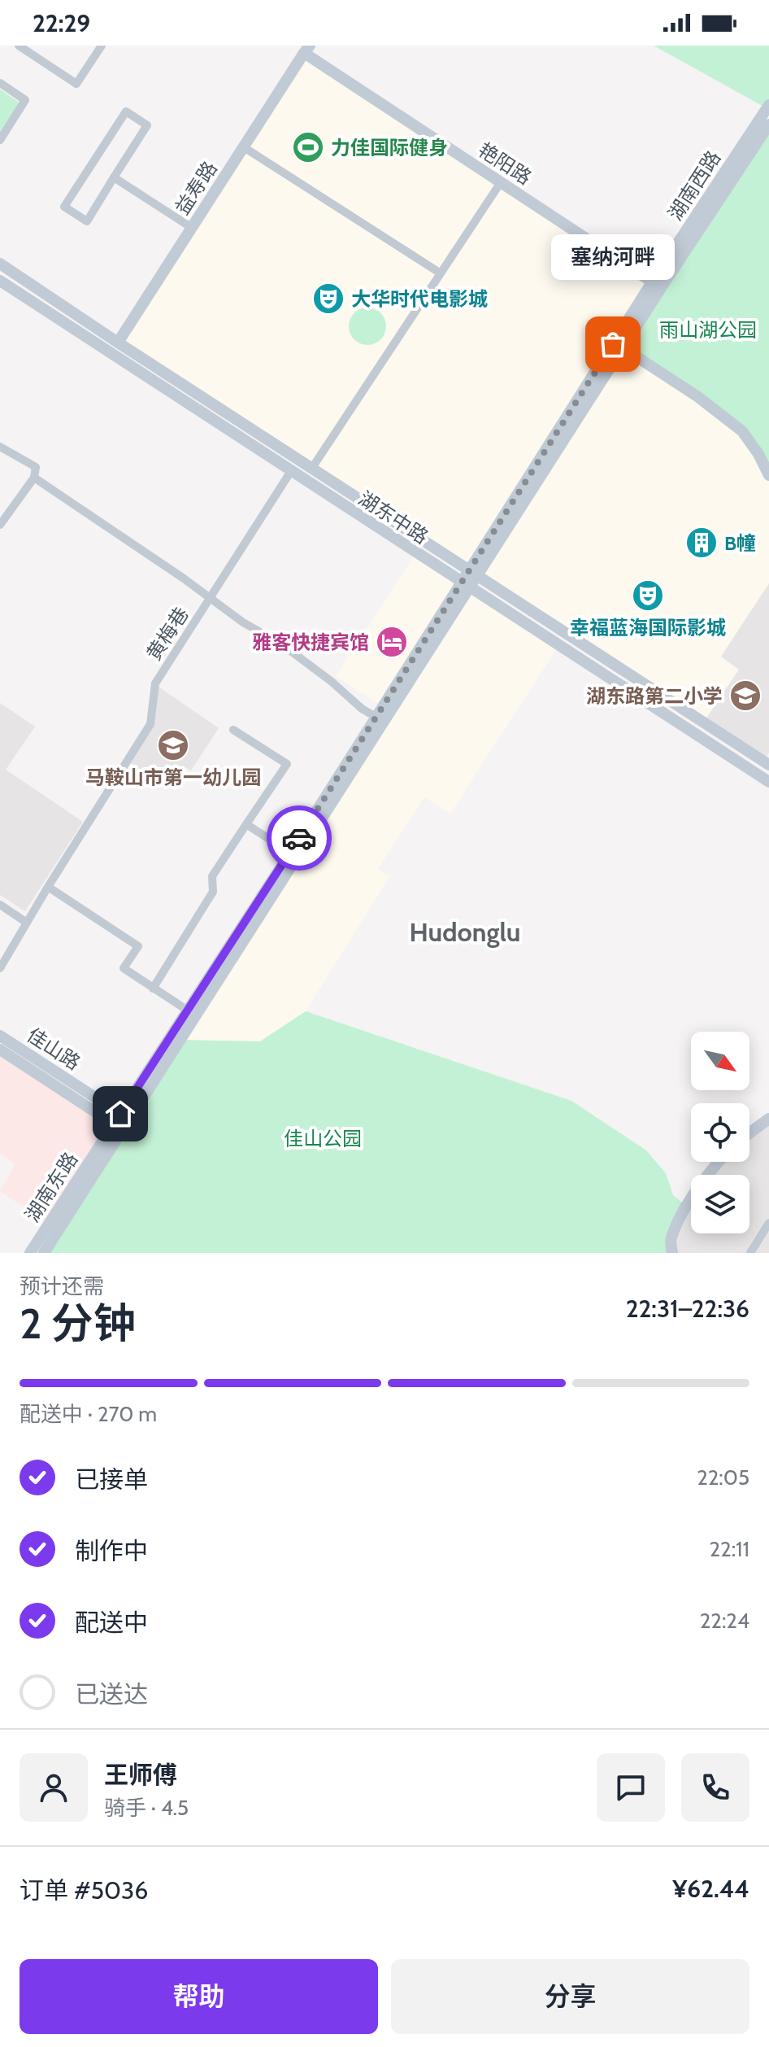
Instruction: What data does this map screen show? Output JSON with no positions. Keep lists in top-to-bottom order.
{
  "streets": {
    "main road": [
      "艳阳路",
      "湖南西路",
      "益寿路",
      "湖东中路",
      "佳山路",
      "湖南东路"
    ],
    "street": ["黄梅巷"]
  },
  "crossings": [
    ["艳阳路", "湖南西路"],
    ["艳阳路", "益寿路"],
    ["湖南西路", "湖东中路"],
    ["益寿路", "湖东中路"],
    ["湖东中路", "黄梅巷"],
    ["湖东中路", "湖南东路"],
    ["佳山路", "湖南东路"]
  ],
  "districts": ["Hudonglu"],
  "parks": ["雨山湖公园", "佳山公园"],
  "places": {
    "sports": ["力佳国际健身"],
    "theatre": ["大华时代电影城", "幸福蓝海国际影城"],
    "other": ["塞纳河畔"],
    "building": ["B幢"],
    "hotel": ["雅客快捷宾馆"],
    "school or university": ["湖东路第二小学", "马鞍山市第一幼儿园"]
  },
  "north": "bottom right",
  "page": {
    "status": "22:29",
    "bubble": "塞纳河畔",
    "heading": ["2 分钟", "预计还需", "22:31–22:36"],
    "panel": [
      "王师傅",
      "骑手 · 4.5",
      "订单 #5036",
      "¥62.44"
    ],
    "bar": "配送中 · 270 m",
    "list": [
      ["已接单", "22:05"],
      ["制作中", "22:11"],
      ["配送中", "22:24"],
      "已送达"
    ],
    "buttons": ["帮助", "分享"]
  }
}
